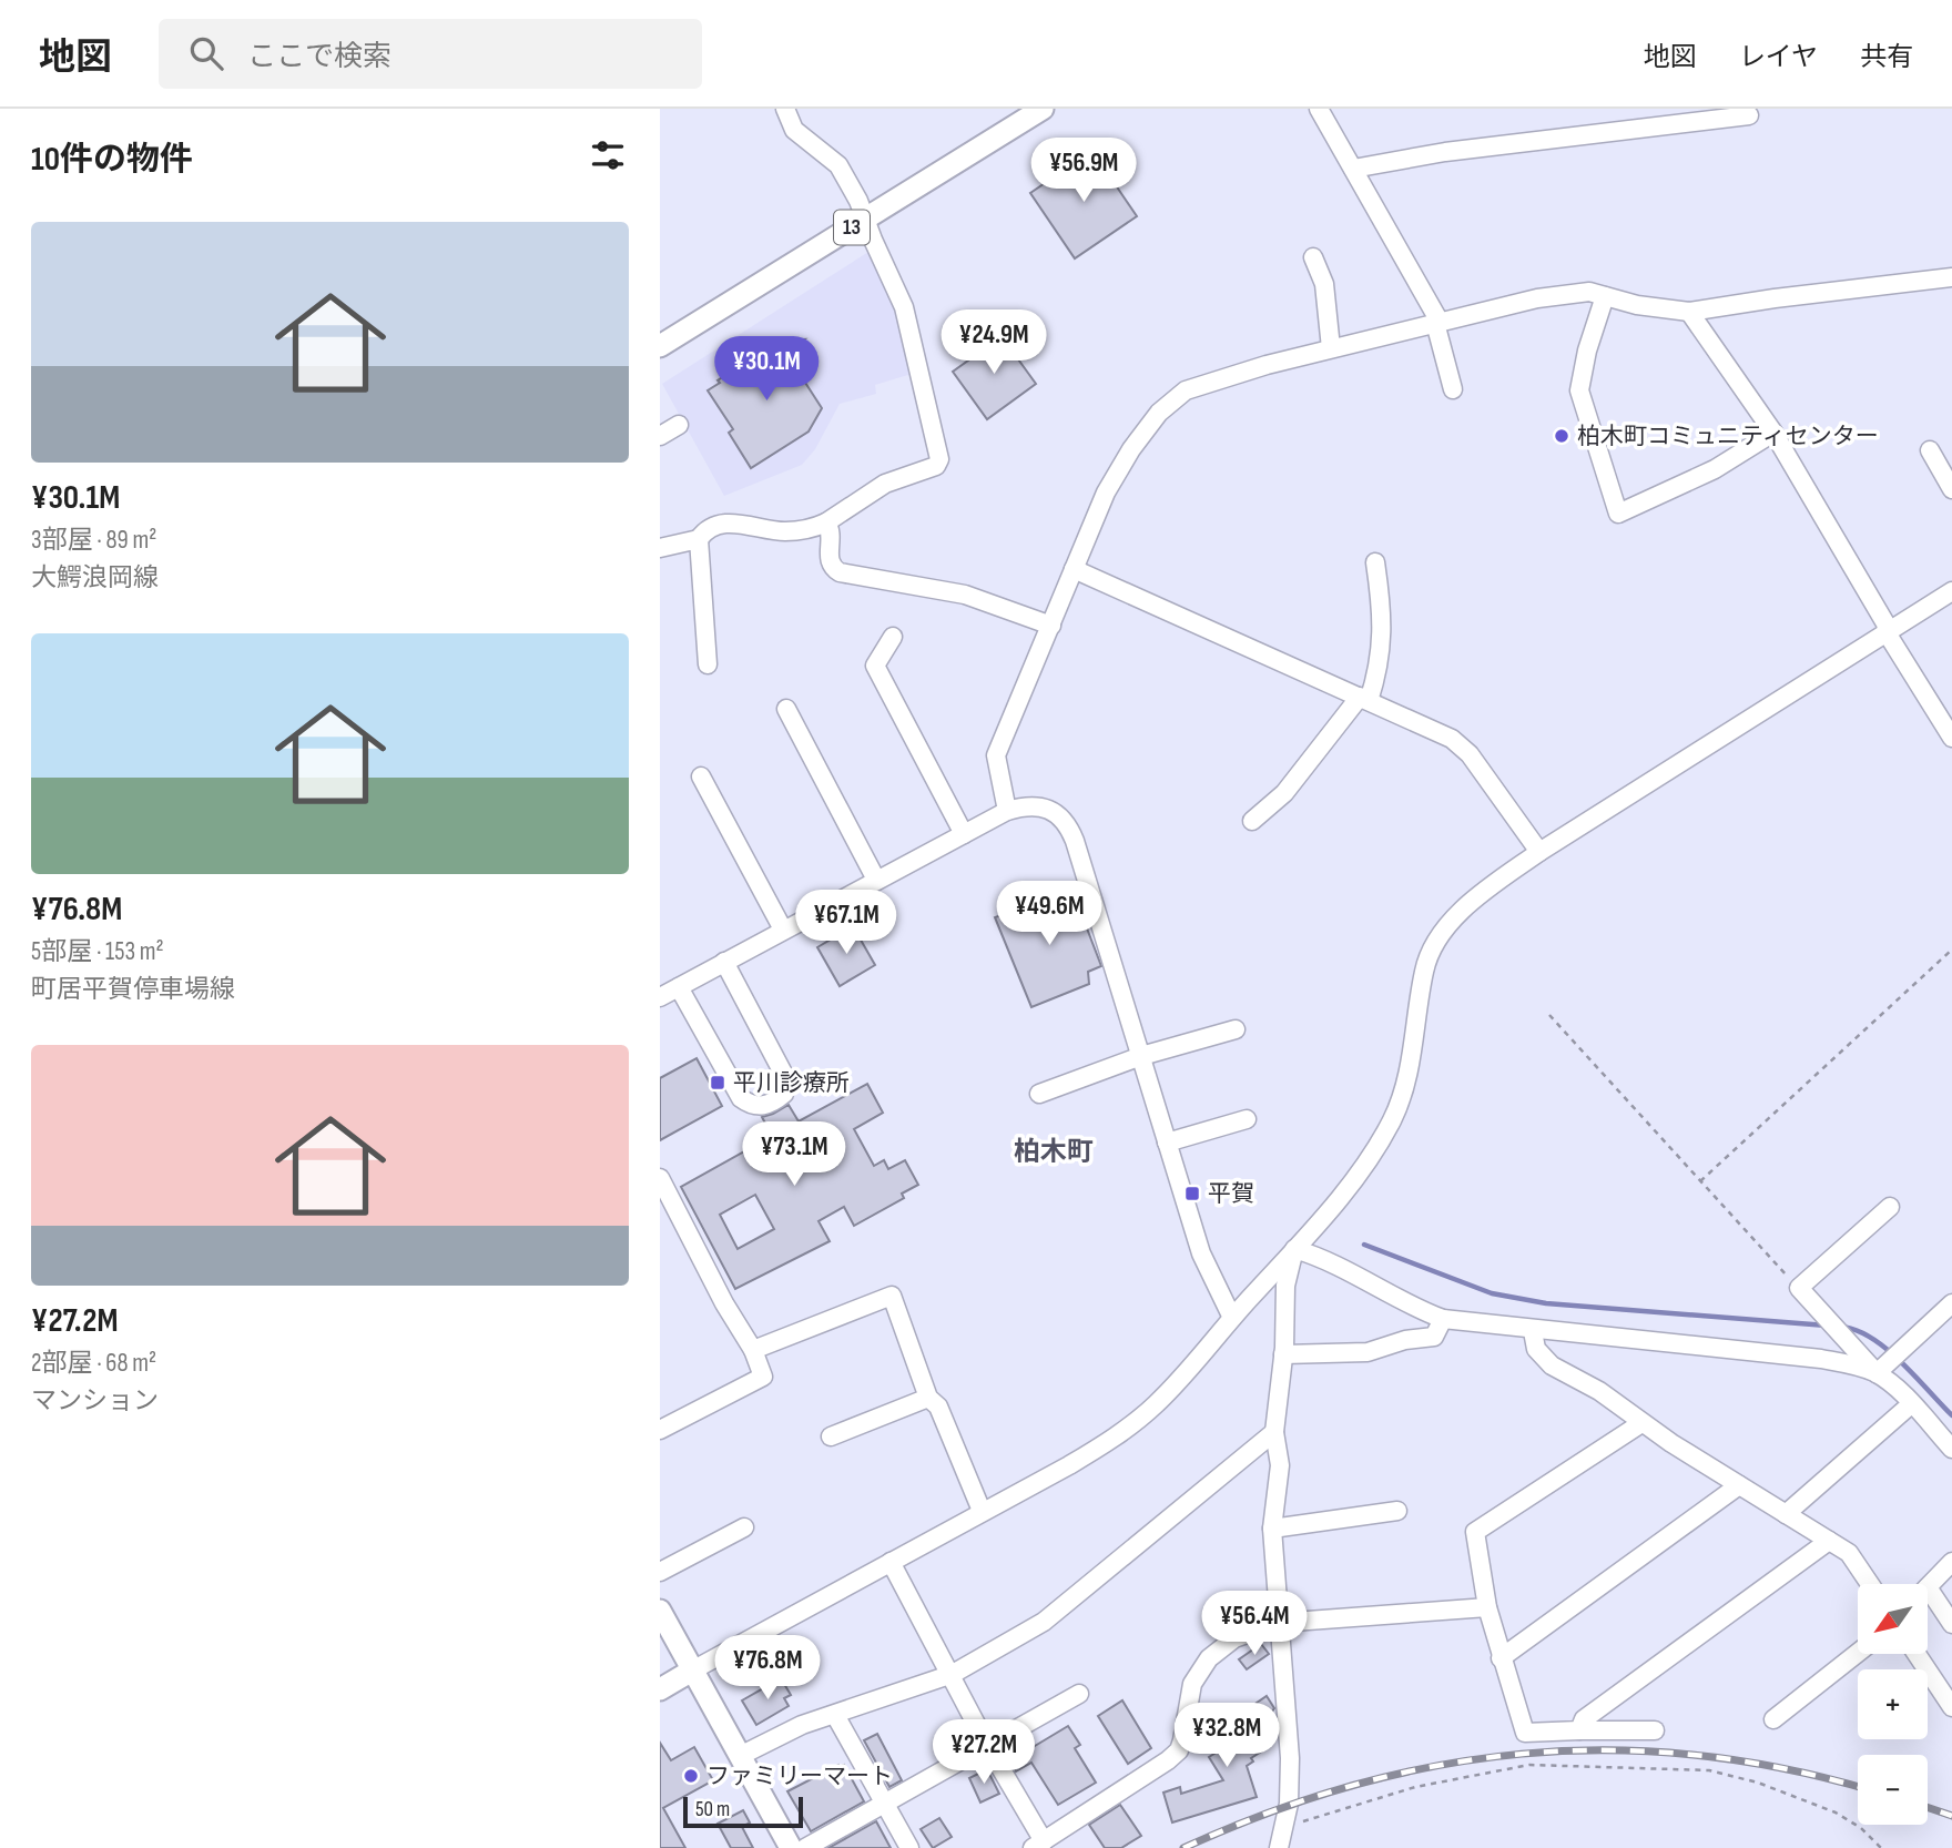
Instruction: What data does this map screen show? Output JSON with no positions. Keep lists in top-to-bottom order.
{
  "streets": {
    "main road": ["13"]
  },
  "districts": ["柏木町"],
  "places": {
    "other": ["柏木町コミュニティセンター", "ファミリーマート"],
    "transit": ["平川診療所", "平賀"]
  },
  "scale_bar": "50 m",
  "north": "bottom left",
  "page": {
    "header": "地図",
    "search": "ここで検索",
    "nav": ["地図", "レイヤ", "共有"],
    "heading": "10件の物件",
    "price": [
      "¥56.9M",
      "¥24.9M",
      "¥30.1M",
      "¥49.6M",
      "¥67.1M",
      "¥73.1M",
      "¥56.4M",
      "¥76.8M",
      "¥32.8M",
      "¥27.2M"
    ],
    "list": [
      {
        "name": "¥30.1M",
        "note": "3部屋 · 89 m² · 大鰐浪岡線"
      },
      {
        "name": "¥76.8M",
        "note": "5部屋 · 153 m² · 町居平賀停車場線"
      },
      {
        "name": "¥27.2M",
        "note": "2部屋 · 68 m² · マンション"
      }
    ],
    "map_buttons": ["+", "−"],
    "scale": "50 m"
  }
}
